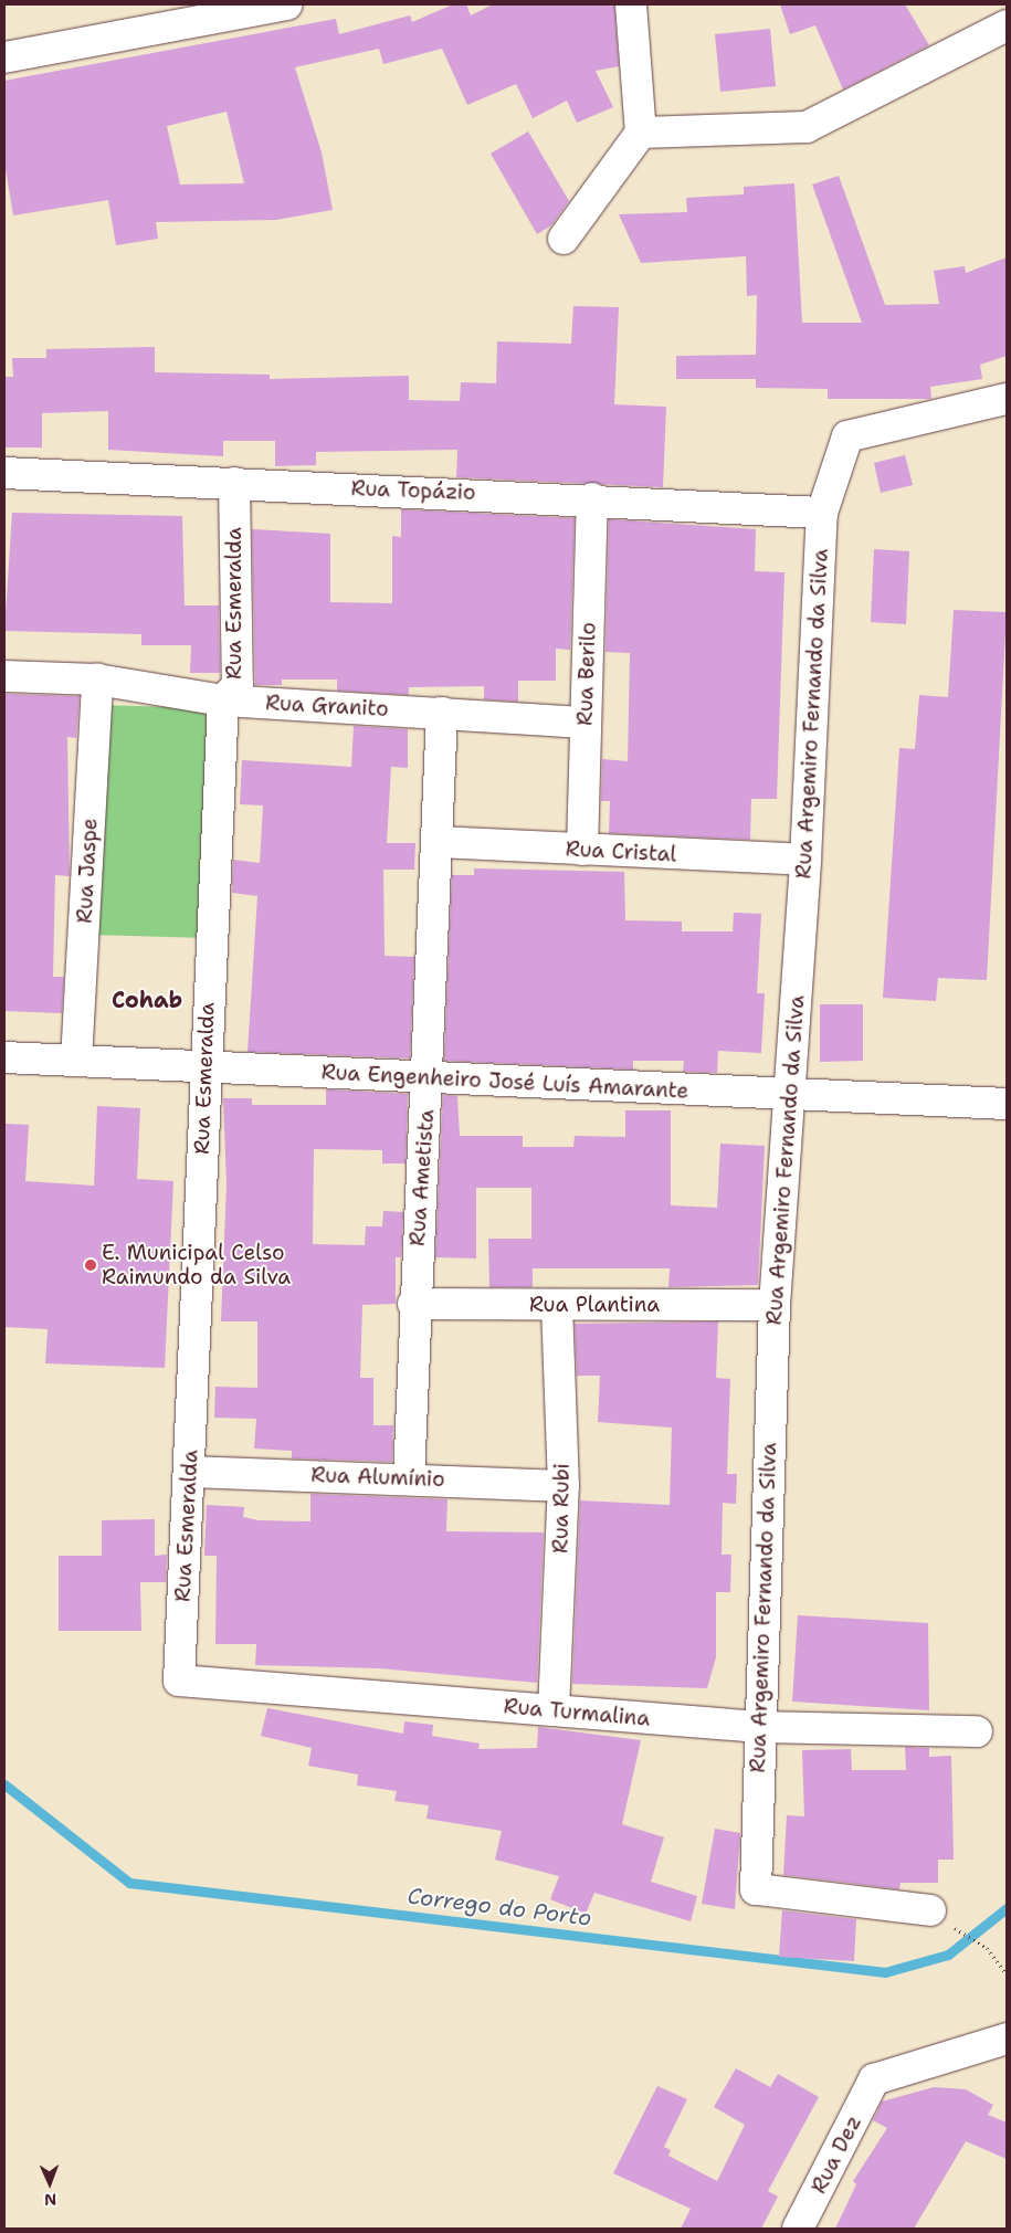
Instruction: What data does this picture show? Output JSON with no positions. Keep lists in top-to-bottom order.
{
  "streets": {
    "street": [
      "Rua Topázio",
      "Rua Esmeralda",
      "Rua Berilo",
      "Rua Granito",
      "Rua Argemiro Fernando da Silva",
      "Rua Cristal",
      "Rua Jaspe",
      "Rua Engenheiro José Luís Amarante",
      "Rua Ametista",
      "Rua Plantina",
      "Rua Alumínio",
      "Rua Rubi",
      "Rua Turmalina",
      "Rua Dez"
    ]
  },
  "crossings": [
    ["Rua Topázio", "Rua Esmeralda"],
    ["Rua Topázio", "Rua Berilo"],
    ["Rua Topázio", "Rua Argemiro Fernando da Silva"],
    ["Rua Esmeralda", "Rua Granito"],
    ["Rua Esmeralda", "Rua Engenheiro José Luís Amarante"],
    ["Rua Esmeralda", "Rua Alumínio"],
    ["Rua Esmeralda", "Rua Turmalina"],
    ["Rua Berilo", "Rua Granito"],
    ["Rua Berilo", "Rua Cristal"],
    ["Rua Granito", "Rua Jaspe"],
    ["Rua Granito", "Rua Ametista"],
    ["Rua Argemiro Fernando da Silva", "Rua Cristal"],
    ["Rua Argemiro Fernando da Silva", "Rua Engenheiro José Luís Amarante"],
    ["Rua Argemiro Fernando da Silva", "Rua Plantina"],
    ["Rua Argemiro Fernando da Silva", "Rua Turmalina"],
    ["Rua Cristal", "Rua Ametista"],
    ["Rua Jaspe", "Rua Engenheiro José Luís Amarante"],
    ["Rua Engenheiro José Luís Amarante", "Rua Ametista"],
    ["Rua Ametista", "Rua Plantina"],
    ["Rua Ametista", "Rua Alumínio"],
    ["Rua Plantina", "Rua Rubi"],
    ["Rua Alumínio", "Rua Rubi"],
    ["Rua Rubi", "Rua Turmalina"]
  ],
  "districts": ["Cohab"],
  "water": ["Corrego do Porto"],
  "places": ["E. Municipal Celso Raimundo da Silva"],
  "north": "bottom"
}
